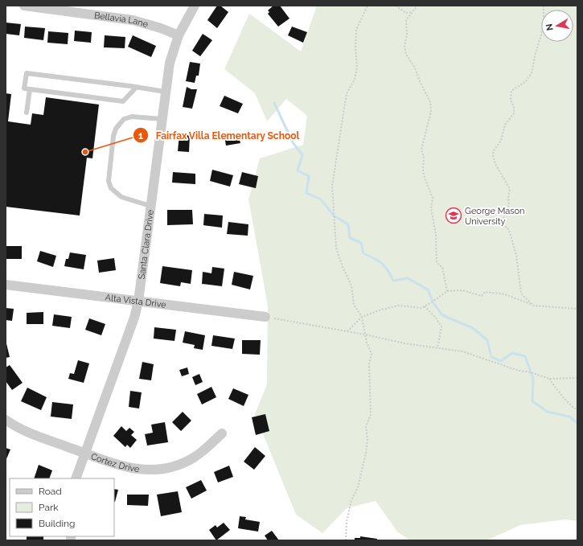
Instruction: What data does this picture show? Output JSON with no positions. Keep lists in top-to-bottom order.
{
  "streets": {
    "street": [
      "Bellavia Lane",
      "Santa Clara Drive",
      "Alta Vista Drive",
      "Cortez Drive"
    ]
  },
  "crossings": [
    ["Bellavia Lane", "Santa Clara Drive"],
    ["Santa Clara Drive", "Alta Vista Drive"],
    ["Santa Clara Drive", "Cortez Drive"]
  ],
  "places": {
    "other": ["Fairfax Villa Elementary School"],
    "school or university": ["George Mason University"]
  },
  "legend": ["Road", "Park", "Building"],
  "north": "left"
}
